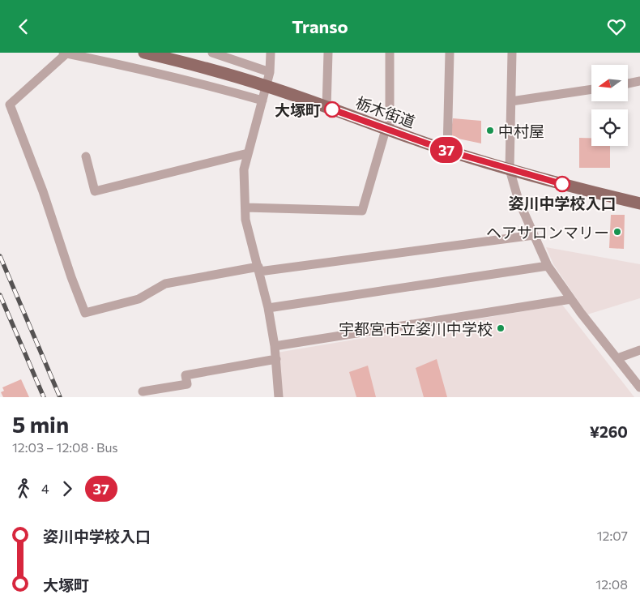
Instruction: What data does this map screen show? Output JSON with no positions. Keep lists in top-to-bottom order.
{
  "streets": {
    "main road": ["栃木街道"]
  },
  "places": [
    "大塚町",
    "中村屋",
    "姿川中学校入口",
    "ヘアサロンマリー",
    "宇都宮市立姿川中学校"
  ],
  "lines": ["bus line 37"],
  "north": "left",
  "page": {
    "header": "Transo",
    "on_map": "37",
    "heading": ["5 min", "12:03 – 12:08 · Bus", "¥260"],
    "legs": ["4", "37"],
    "list": [
      {
        "name": "姿川中学校入口",
        "value": "12:07"
      },
      {
        "name": "大塚町",
        "value": "12:08"
      }
    ]
  }
}
